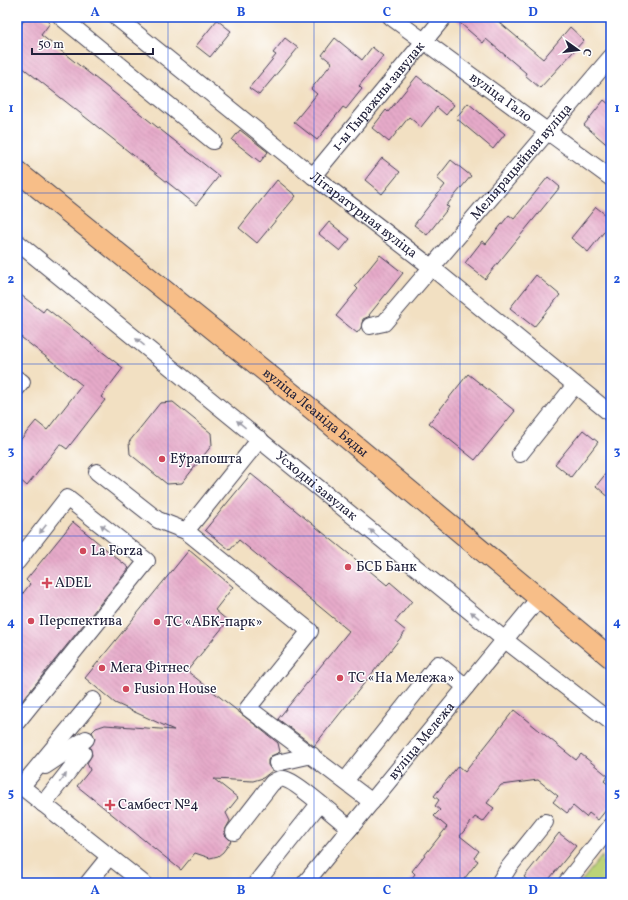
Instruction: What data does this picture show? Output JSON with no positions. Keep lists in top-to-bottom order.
{
  "streets": {
    "main road": ["вуліца Леаніда Бяды"],
    "street": [
      "1-ы Тыражны завулак",
      "вуліца Гало",
      "Меліярацыйная вуліца",
      "Літаратурная вуліца",
      "Усходні завулак",
      "вуліца Мележа"
    ]
  },
  "crossings": [
    ["1-ы Тыражны завулак", "вуліца Гало"],
    ["1-ы Тыражны завулак", "Літаратурная вуліца"],
    ["вуліца Гало", "Меліярацыйная вуліца"],
    ["Меліярацыйная вуліца", "Літаратурная вуліца"],
    ["вуліца Леаніда Бяды", "вуліца Мележа"],
    ["Усходні завулак", "вуліца Мележа"]
  ],
  "one_way": ["Усходні завулак"],
  "places": {
    "other": [
      "Еўрапошта",
      "La Forza",
      "БСБ Банк",
      "Перспектива",
      "ТС «АБК-парк»",
      "Мега Фітнес",
      "ТС «На Мележа»",
      "Fusion House"
    ],
    "health": ["ADEL", "Самбест №4"]
  },
  "scale_bar": "50 m",
  "north": "right",
  "grid": {
    "columns": [
      "A",
      "B",
      "C",
      "D"
    ],
    "rows": [
      "1",
      "2",
      "3",
      "4",
      "5"
    ]
  }
}
